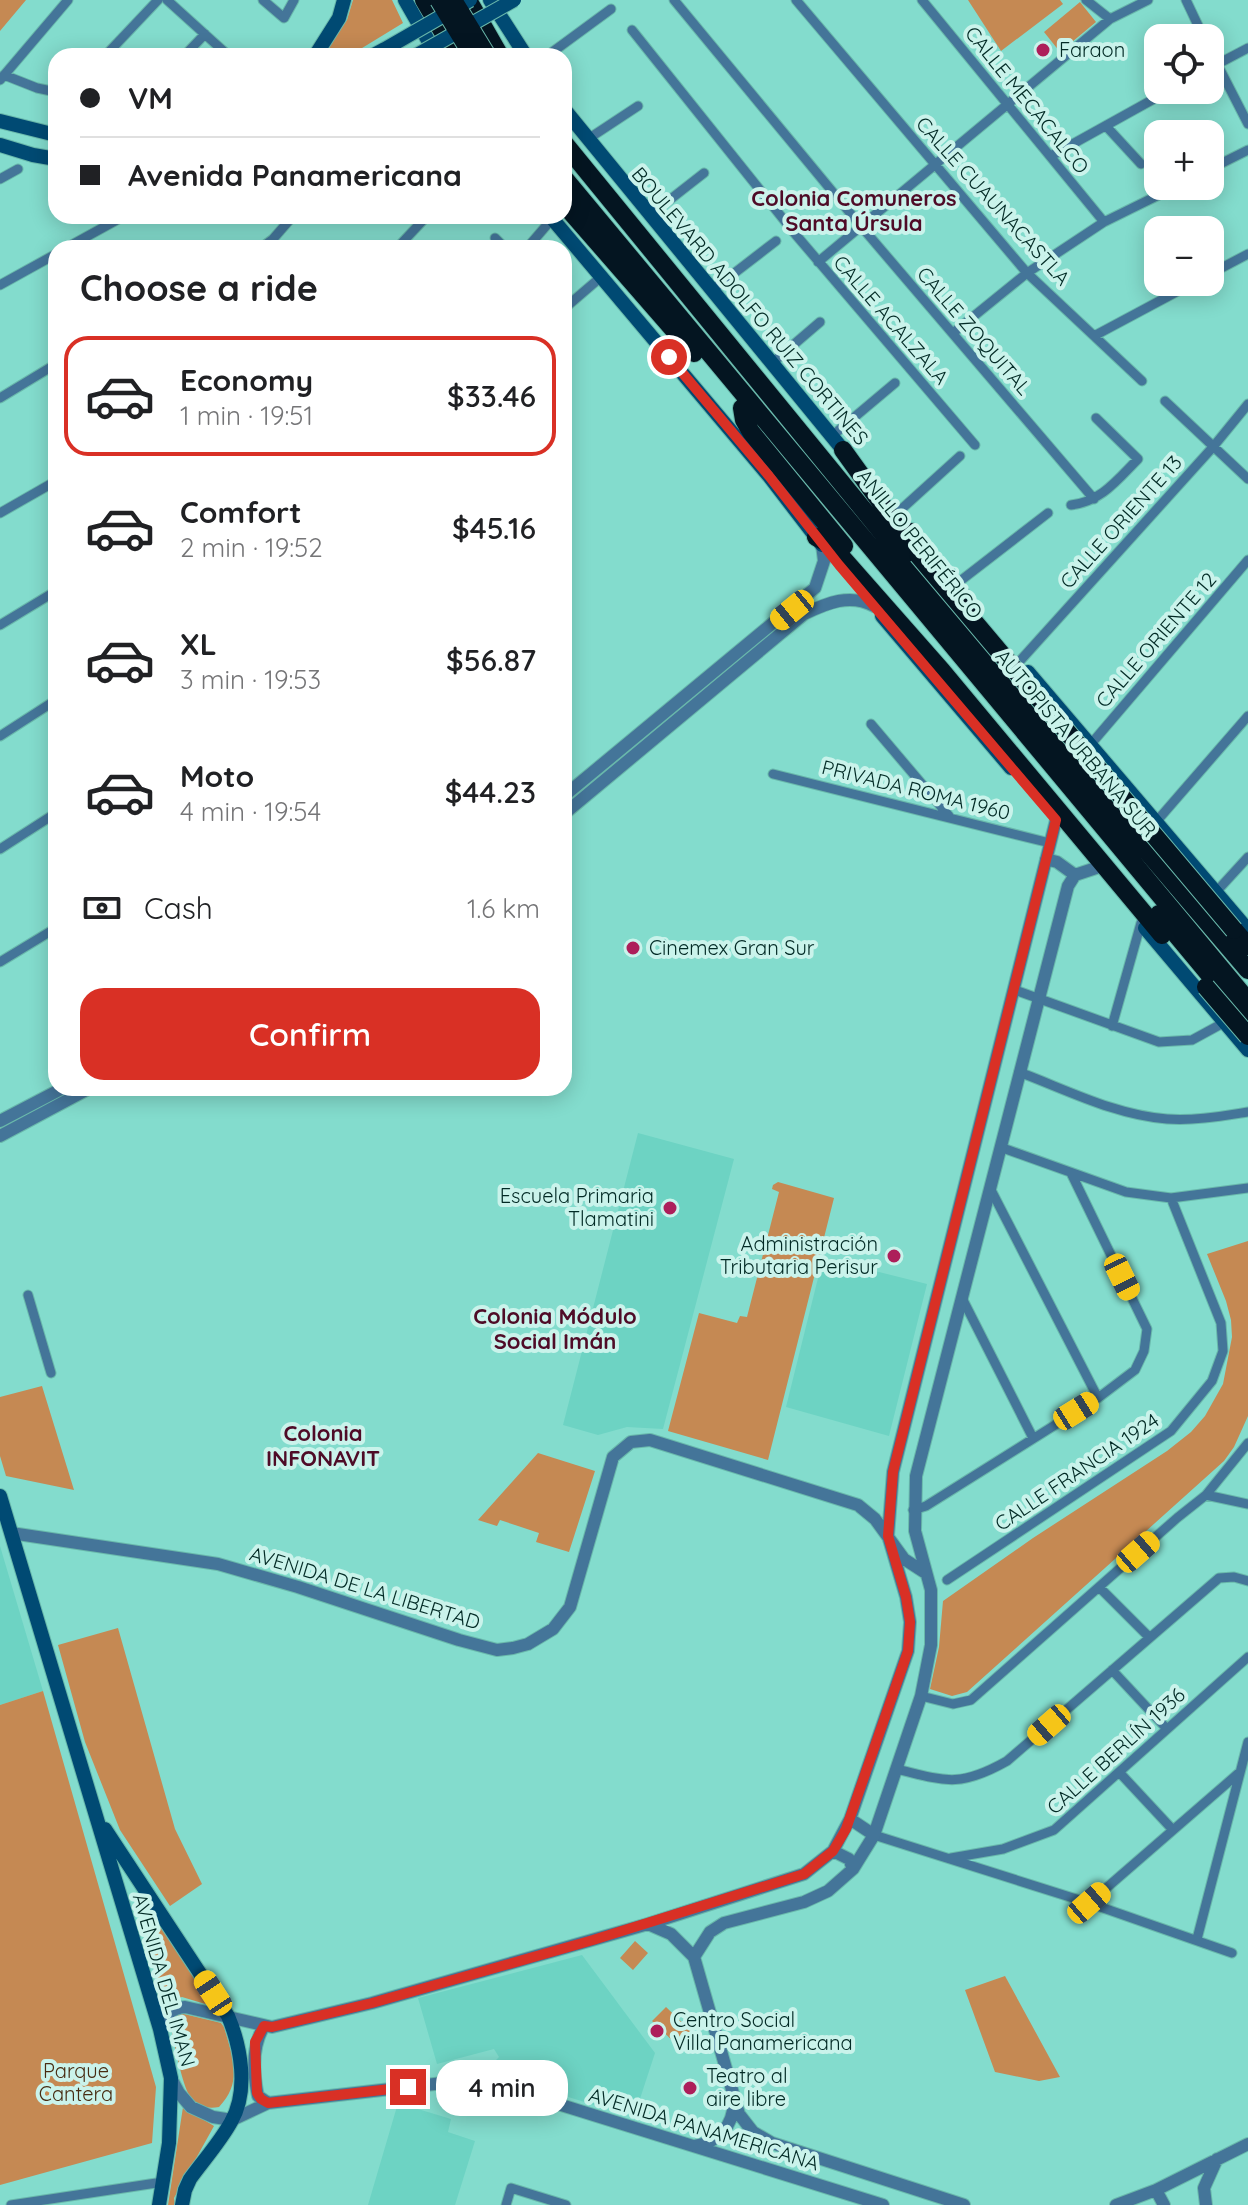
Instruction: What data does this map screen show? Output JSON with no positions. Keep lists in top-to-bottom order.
{
  "streets": {
    "highway": ["ANILLO PERIFÉRICO", "AUTOPISTA URBANA SUR"],
    "main road": ["BOULEVARD ADOLFO RUIZ CORTINES", "AVENIDA DEL IMAN"],
    "street": [
      "CALLE MECACALCO",
      "CALLE CUAUNACASTLA",
      "CALLE ACALZALA",
      "CALLE ZOQUITAL",
      "CALLE ORIENTE 13",
      "CALLE ORIENTE 12",
      "PRIVADA ROMA 1960",
      "CALLE FRANCIA 1924",
      "AVENIDA DE LA LIBERTAD",
      "CALLE BERLÍN 1936",
      "AVENIDA PANAMERICANA"
    ]
  },
  "crossings": [
    ["BOULEVARD ADOLFO RUIZ CORTINES", "CALLE ORIENTE 13"],
    ["BOULEVARD ADOLFO RUIZ CORTINES", "CALLE ORIENTE 12"],
    ["AVENIDA DE LA LIBERTAD", "AVENIDA DEL IMAN"],
    ["AVENIDA DEL IMAN", "AVENIDA PANAMERICANA"]
  ],
  "districts": ["Colonia Comuneros Santa Úrsula", "Colonia Módulo Social Imán", "Colonia INFONAVIT"],
  "parks": ["Parque Cantera"],
  "places": [
    "Faraon",
    "Cinemex Gran Sur",
    "Escuela Primaria Tlamatini",
    "Administración Tributaria Perisur",
    "Centro Social Villa Panamericana",
    "Teatro al aire libre"
  ],
  "page": {
    "map_buttons": ["+", "−"],
    "banner": ["VM", "Avenida Panamericana"],
    "heading": "Choose a ride",
    "list": [
      {
        "name": "Economy",
        "note": "1 min · 19:51",
        "value": "$33.46"
      },
      {
        "name": "Comfort",
        "note": "2 min · 19:52",
        "value": "$45.16"
      },
      {
        "name": "XL",
        "note": "3 min · 19:53",
        "value": "$56.87"
      },
      {
        "name": "Moto",
        "note": "4 min · 19:54",
        "value": "$44.23"
      }
    ],
    "pay": ["Cash", "1.6 km"],
    "buttons": "Confirm",
    "bubble": "4 min"
  }
}
